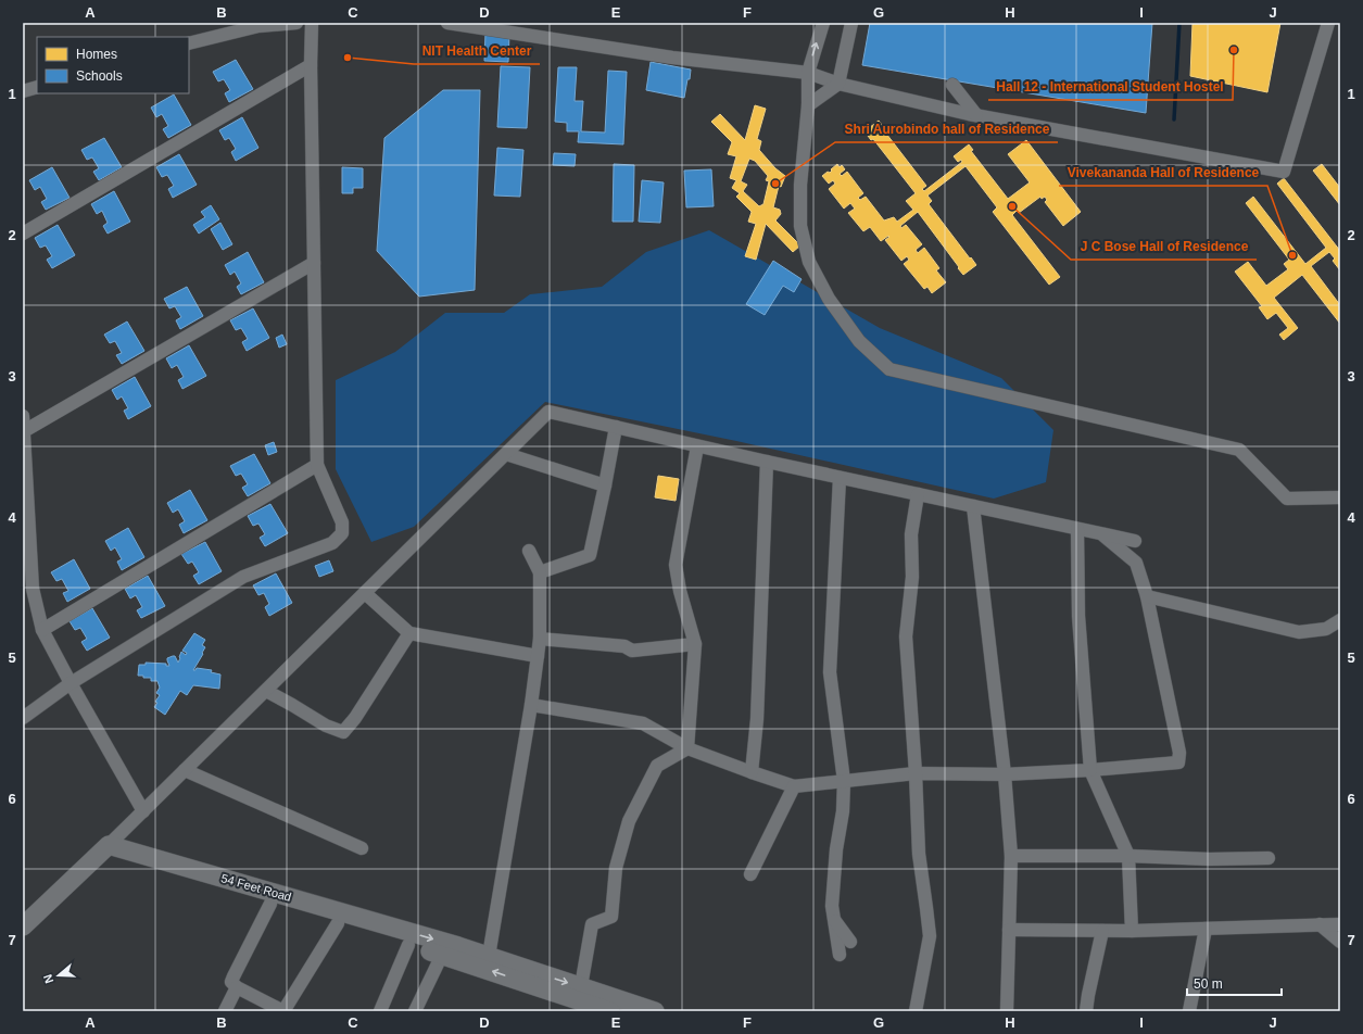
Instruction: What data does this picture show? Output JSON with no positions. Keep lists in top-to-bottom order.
{
  "streets": {
    "street": ["54 Feet Road"]
  },
  "places": [
    "Hall 12 - International Student Hostel",
    "NIT Health Center",
    "Shri Aurobindo hall of Residence",
    "J C Bose Hall of Residence",
    "Vivekananda Hall of Residence"
  ],
  "legend": ["Homes", "Schools"],
  "scale_bar": "50 m",
  "north": "left",
  "grid": {
    "columns": [
      "A",
      "B",
      "C",
      "D",
      "E",
      "F",
      "G",
      "H",
      "I",
      "J"
    ],
    "rows": [
      "1",
      "2",
      "3",
      "4",
      "5",
      "6",
      "7"
    ]
  }
}
